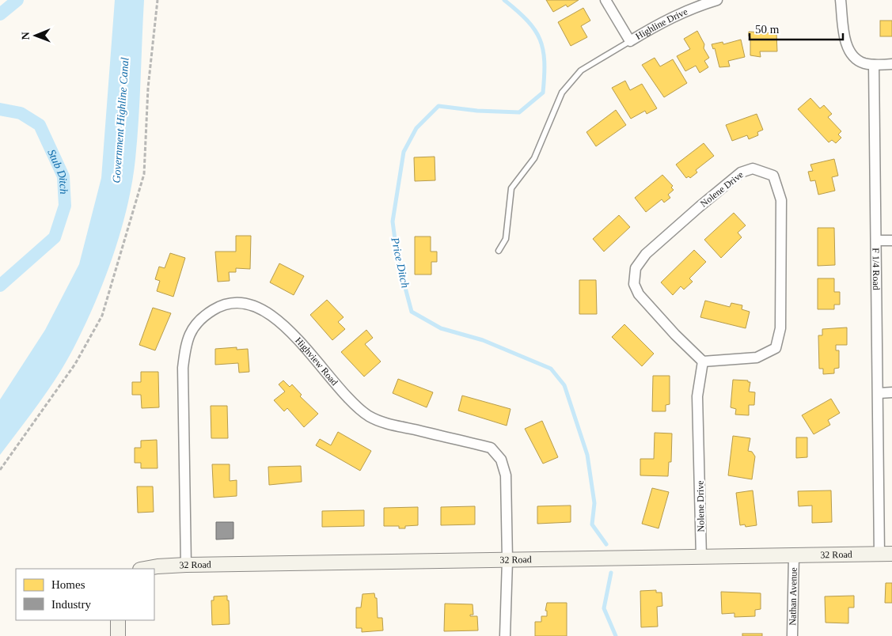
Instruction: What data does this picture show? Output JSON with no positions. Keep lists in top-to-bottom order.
{
  "streets": {
    "street": [
      "Highline Drive",
      "Nolene Drive",
      "F 1/4 Road",
      "Highview Road",
      "32 Road",
      "Nathan Avenue"
    ]
  },
  "crossings": [
    ["Nolene Drive", "32 Road"],
    ["F 1/4 Road", "32 Road"],
    ["Highview Road", "32 Road"],
    ["32 Road", "Nathan Avenue"]
  ],
  "water": ["Government Highline Canal", "Stub Ditch", "Price Ditch"],
  "legend": ["Homes", "Industry"],
  "scale_bar": "50 m",
  "north": "left"
}
